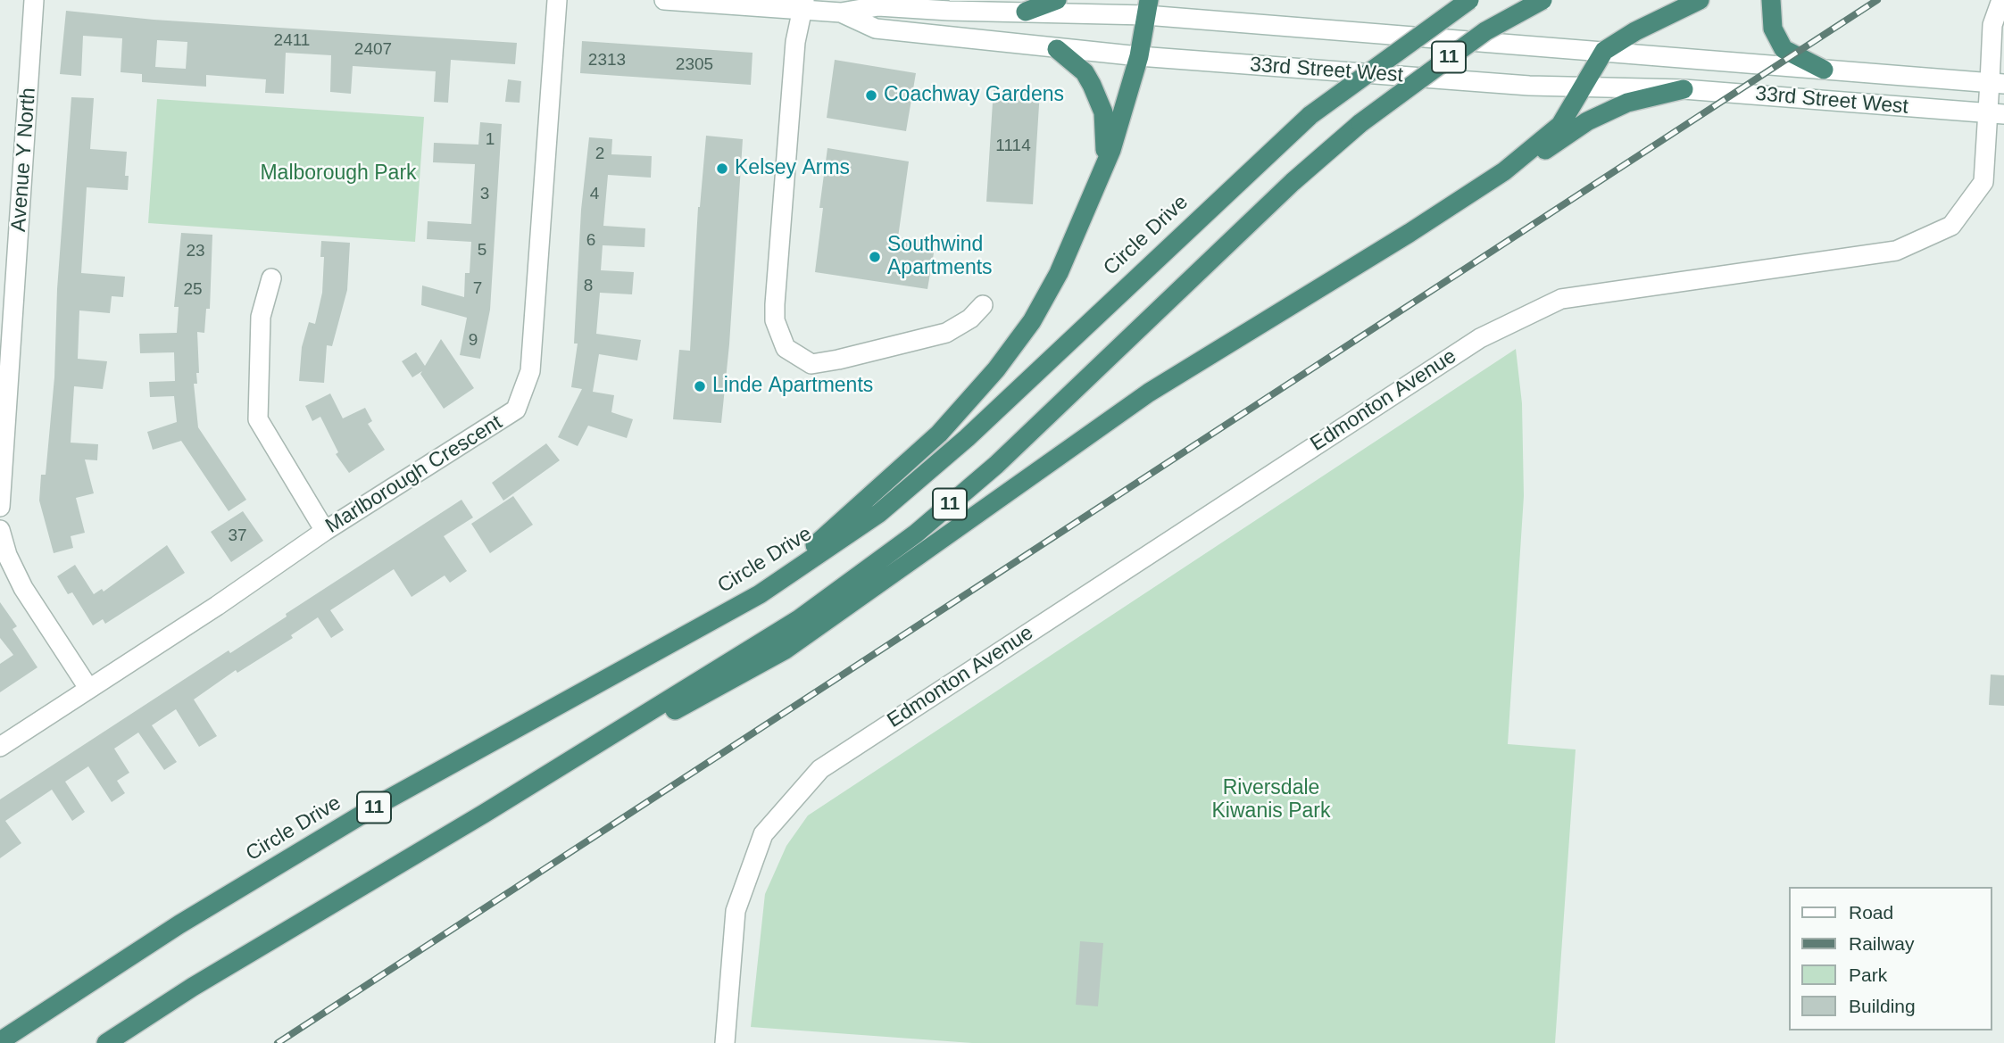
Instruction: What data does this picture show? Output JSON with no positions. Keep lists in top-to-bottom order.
{
  "streets": {
    "highway": ["11", "Circle Drive"],
    "street": [
      "33rd Street West",
      "Avenue Y North",
      "Edmonton Avenue",
      "Marlborough Crescent"
    ]
  },
  "crossings": [
    ["33rd Street West", "Edmonton Avenue"]
  ],
  "parks": ["Malborough Park", "Riversdale Kiwanis Park"],
  "places": [
    "Coachway Gardens",
    "Kelsey Arms",
    "Southwind Apartments",
    "Linde Apartments"
  ],
  "house_numbers": [
    "2411",
    "2407",
    "2313",
    "2305",
    "1",
    "1114",
    "2",
    "3",
    "4",
    "6",
    "5",
    "23",
    "8",
    "7",
    "25",
    "9",
    "37"
  ],
  "legend": [
    "Road",
    "Railway",
    "Park",
    "Building"
  ]
}
